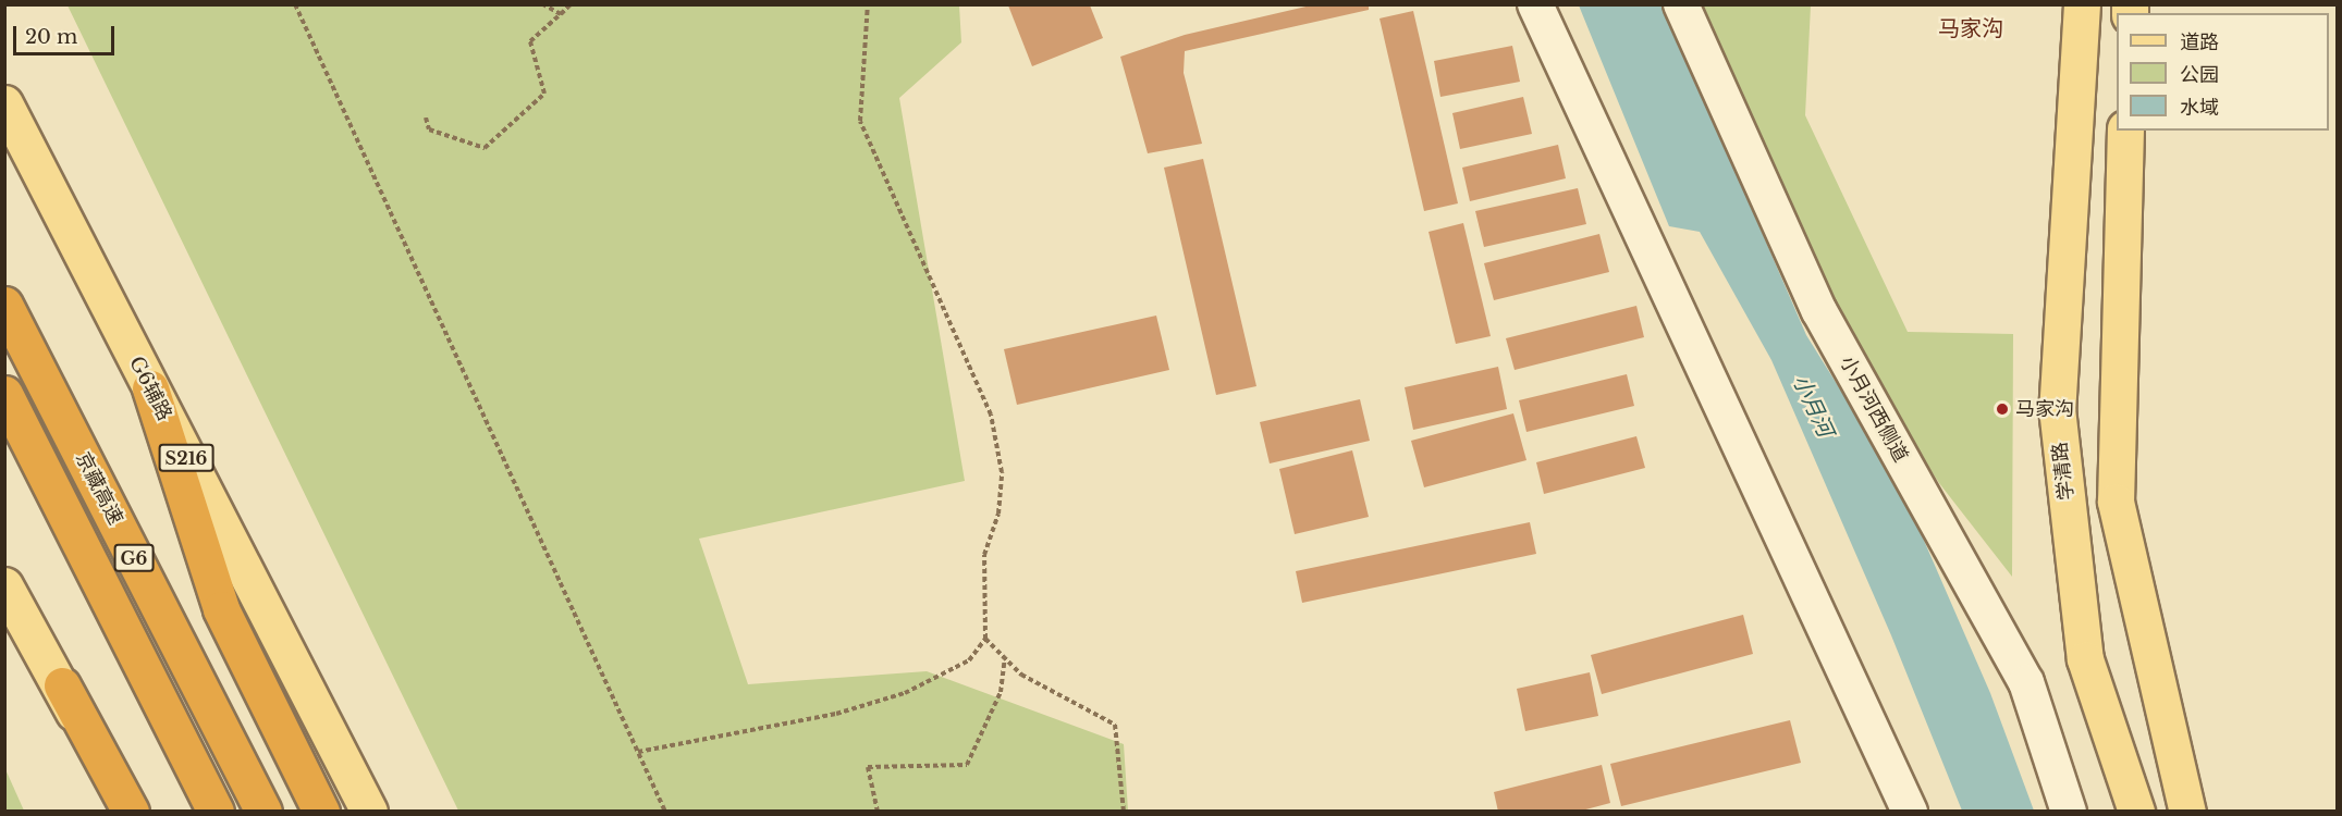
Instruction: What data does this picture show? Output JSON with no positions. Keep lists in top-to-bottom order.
{
  "streets": {
    "highway": ["京藏高速", "G6"],
    "main road": ["G6辅路", "S216", "学清路"],
    "lane": ["小月河西侧道"]
  },
  "districts": ["马家沟"],
  "water": ["小月河"],
  "places": ["马家沟"],
  "legend": ["道路", "公园", "水域"],
  "scale_bar": "20 m"
}
